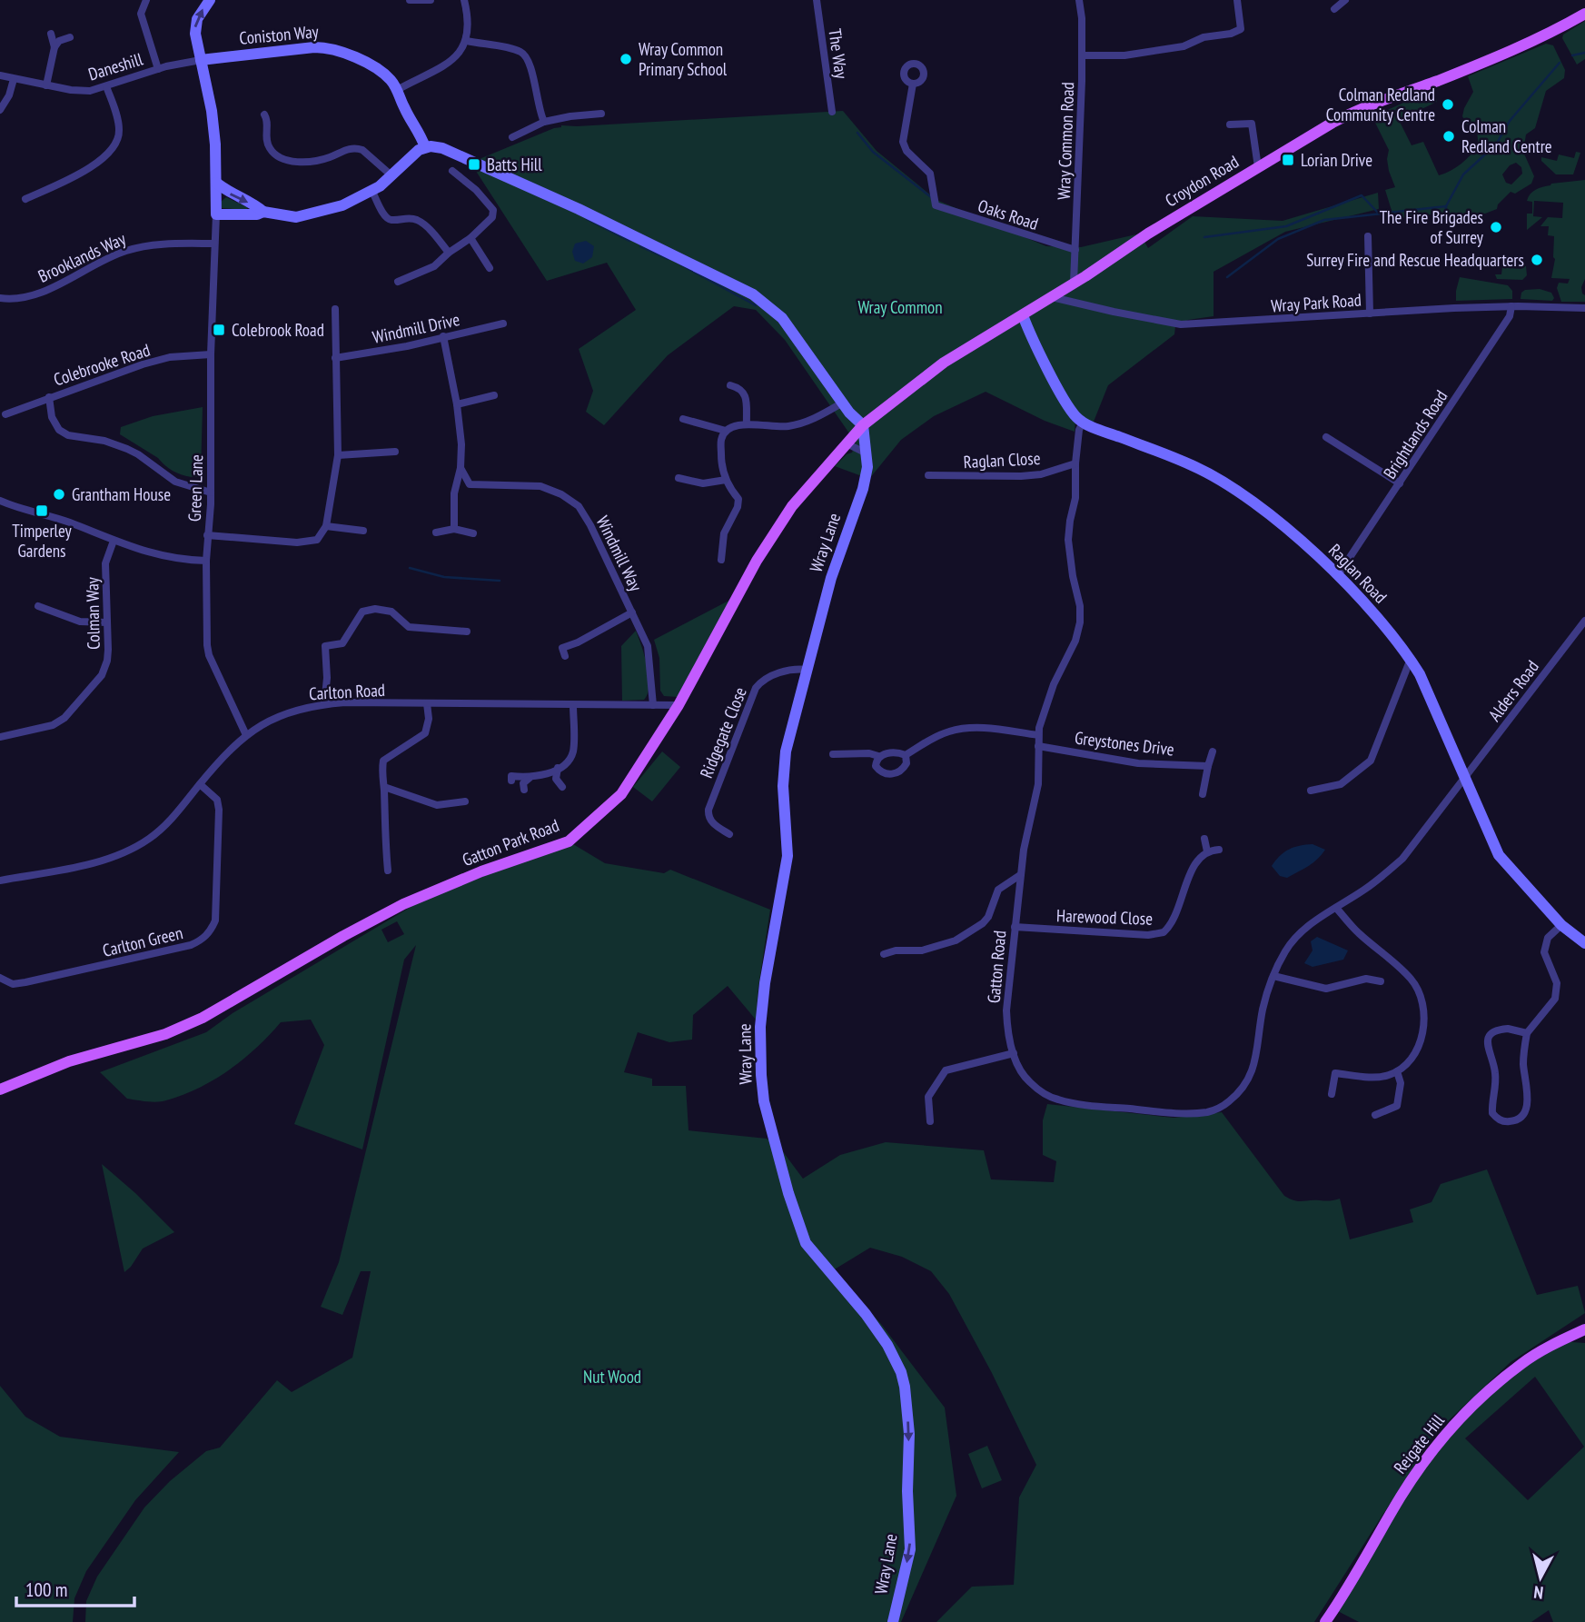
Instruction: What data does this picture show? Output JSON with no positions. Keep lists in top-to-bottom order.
{
  "streets": {
    "main road": ["Croydon Road", "Gatton Park Road", "Reigate Hill"],
    "street": [
      "Coniston Way",
      "The Way",
      "Daneshill",
      "Wray Common Road",
      "Oaks Road",
      "Brooklands Way",
      "Wray Park Road",
      "Windmill Drive",
      "Colebrooke Road",
      "Brightlands Road",
      "Raglan Close",
      "Green Lane",
      "Wray Lane",
      "Windmill Way",
      "Raglan Road",
      "Colman Way",
      "Alders Road",
      "Carlton Road",
      "Ridgegate Close",
      "Greystones Drive",
      "Harewood Close",
      "Carlton Green",
      "Gatton Road"
    ]
  },
  "crossings": [
    ["Coniston Way", "Daneshill"],
    ["Wray Common Road", "Croydon Road"],
    ["Wray Common Road", "Oaks Road"],
    ["Croydon Road", "Wray Park Road"],
    ["Croydon Road", "Wray Lane"],
    ["Croydon Road", "Gatton Park Road"],
    ["Brooklands Way", "Green Lane"],
    ["Wray Park Road", "Brightlands Road"],
    ["Colebrooke Road", "Green Lane"],
    ["Brightlands Road", "Raglan Road"],
    ["Raglan Close", "Gatton Road"],
    ["Green Lane", "Carlton Road"],
    ["Wray Lane", "Ridgegate Close"],
    ["Wray Lane", "Gatton Park Road"],
    ["Windmill Way", "Carlton Road"],
    ["Raglan Road", "Alders Road"],
    ["Raglan Road", "Gatton Road"],
    ["Alders Road", "Gatton Road"],
    ["Carlton Road", "Gatton Park Road"],
    ["Carlton Road", "Carlton Green"],
    ["Greystones Drive", "Gatton Road"],
    ["Harewood Close", "Gatton Road"]
  ],
  "one_way": ["Wray Lane"],
  "parks": ["Wray Common", "Nut Wood"],
  "places": {
    "other": [
      "Wray Common Primary School",
      "Colman Redland Community Centre",
      "Colman Redland Centre",
      "The Fire Brigades of Surrey",
      "Surrey Fire and Rescue Headquarters",
      "Grantham House"
    ],
    "transit": [
      "Lorian Drive",
      "Batts Hill",
      "Colebrook Road",
      "Timperley Gardens"
    ]
  },
  "scale_bar": "100 m",
  "north": "bottom"
}
